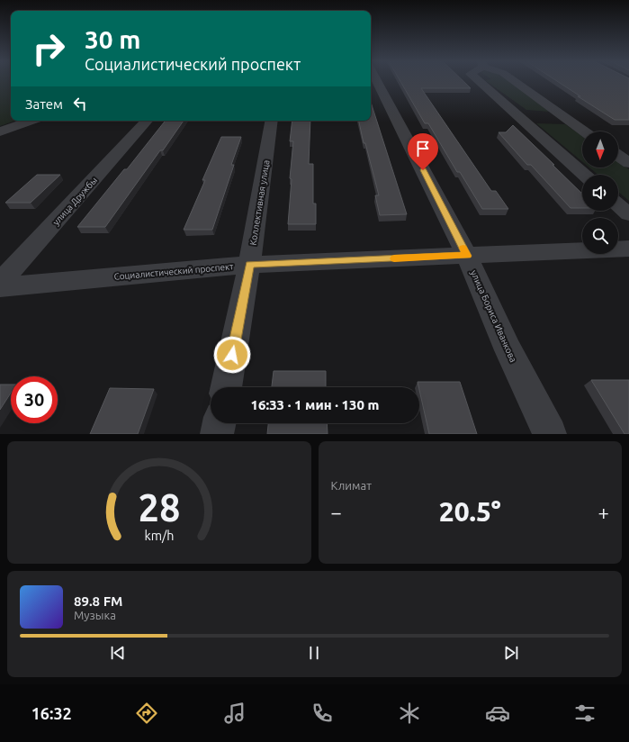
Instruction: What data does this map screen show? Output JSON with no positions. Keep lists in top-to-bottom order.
{
  "streets": {
    "street": [
      "улица Дружбы",
      "Коллективная улица",
      "Социалистический проспект",
      "улица Бориса Иванкова"
    ]
  },
  "crossings": [
    ["Коллективная улица", "Социалистический проспект"],
    ["Социалистический проспект", "улица Бориса Иванкова"]
  ],
  "north": "bottom",
  "page": {
    "turn": ["30 m", "Социалистический проспект"],
    "then": "Затем",
    "limit": "30",
    "trip": "16:33 · 1 мин · 130 m",
    "tile": "Климат",
    "heat": ["−", "20.5°", "+"],
    "song": ["89.8 FM", "Музыка"],
    "tabs": "16:32",
    "gauge": ["28", "km/h"]
  }
}
